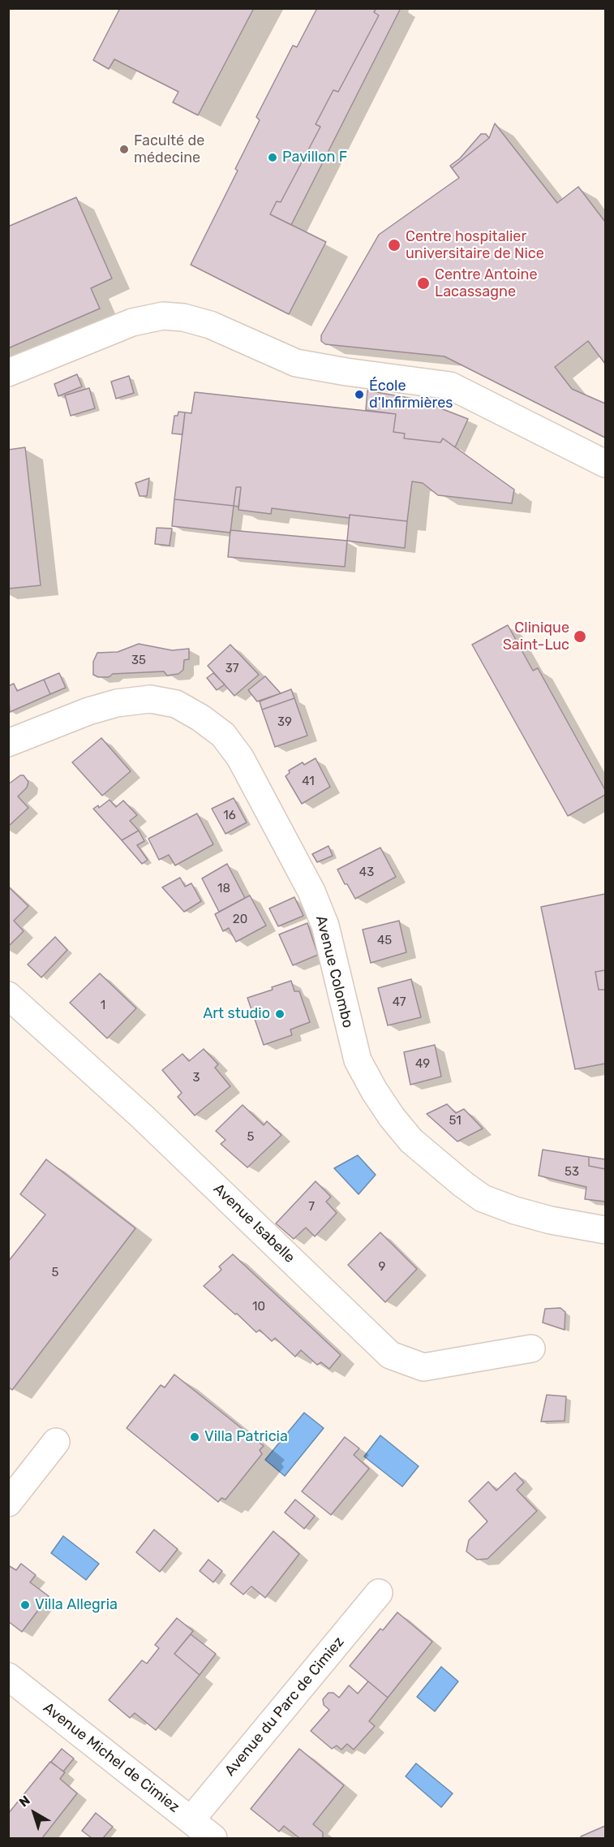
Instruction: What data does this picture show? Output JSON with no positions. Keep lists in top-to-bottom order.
{
  "streets": {
    "street": [
      "Avenue Colombo",
      "Avenue Isabelle",
      "Avenue du Parc de Cimiez",
      "Avenue Michel de Cimiez"
    ]
  },
  "crossings": [
    ["Avenue du Parc de Cimiez", "Avenue Michel de Cimiez"]
  ],
  "places": [
    "Faculté de médecine",
    "Pavillon F",
    "Centre hospitalier universitaire de Nice",
    "Centre Antoine Lacassagne",
    "École d'Infirmières",
    "Clinique Saint-Luc",
    "Art studio",
    "Villa Patricia",
    "Villa Allegria"
  ],
  "house_numbers": [
    "35",
    "37",
    "39",
    "41",
    "16",
    "43",
    "18",
    "20",
    "45",
    "47",
    "1",
    "49",
    "3",
    "51",
    "5",
    "53",
    "7",
    "9",
    "5",
    "10"
  ],
  "north": "top left"
}
